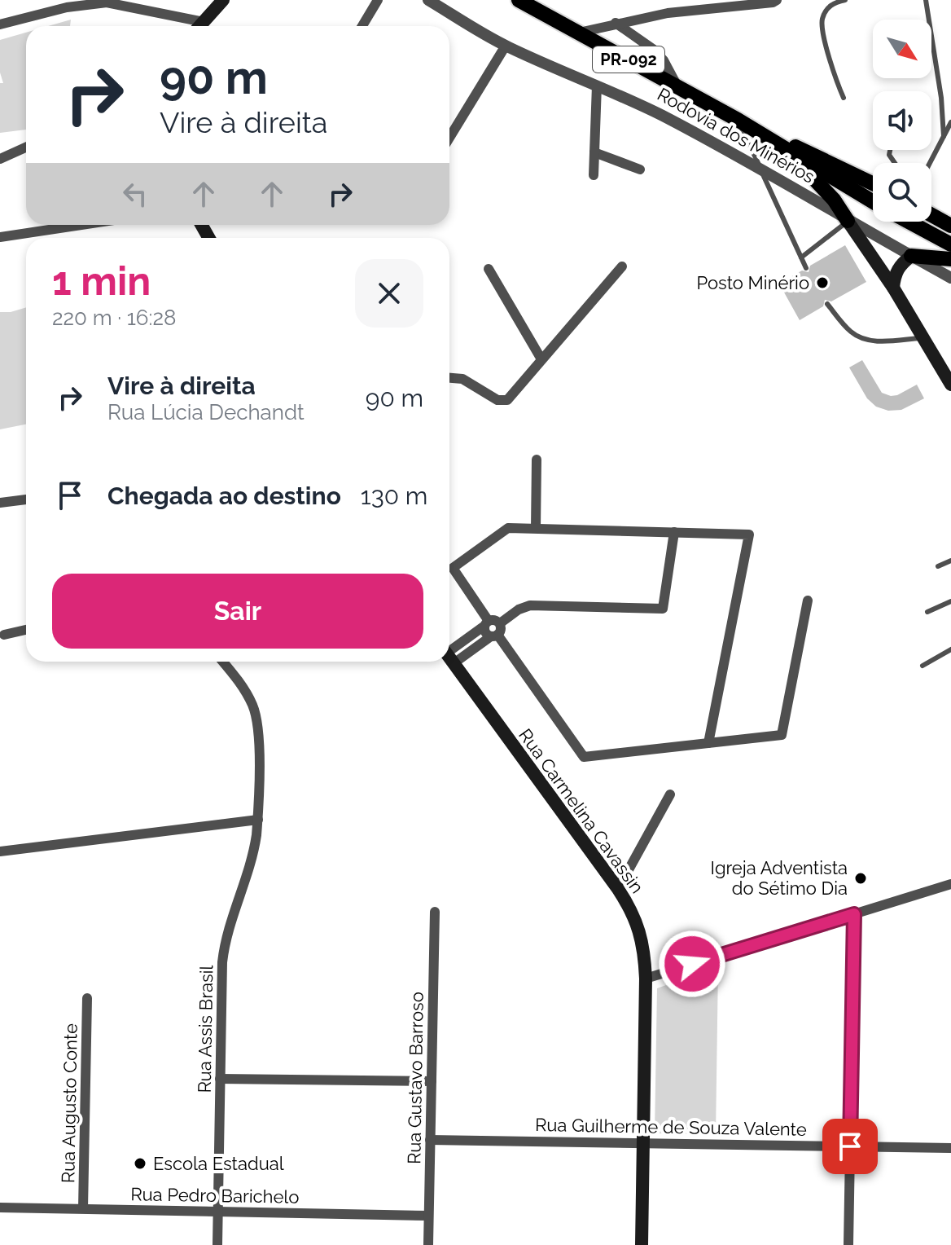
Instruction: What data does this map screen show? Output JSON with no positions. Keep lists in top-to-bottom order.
{
  "streets": {
    "main road": ["PR-092", "Rodovia dos Minérios", "Rua Carmelina Cavassin"],
    "street": [
      "Rua Assis Brasil",
      "Rua Gustavo Barroso",
      "Rua Augusto Conte",
      "Rua Guilherme de Souza Valente",
      "Rua Pedro Barichelo"
    ]
  },
  "crossings": [
    ["Rua Carmelina Cavassin", "Rua Guilherme de Souza Valente"],
    ["Rua Assis Brasil", "Rua Pedro Barichelo"],
    ["Rua Gustavo Barroso", "Rua Guilherme de Souza Valente"],
    ["Rua Gustavo Barroso", "Rua Pedro Barichelo"],
    ["Rua Augusto Conte", "Rua Pedro Barichelo"]
  ],
  "places": ["Posto Minério", "Igreja Adventista do Sétimo Dia", "Escola Estadual"],
  "north": "bottom right",
  "page": {
    "turn": ["90 m", "Vire à direita"],
    "heading": ["1 min", "220 m · 16:28"],
    "list": [
      {
        "name": "Vire à direita",
        "note": "Rua Lúcia Dechandt",
        "value": "90 m"
      },
      {
        "name": "Chegada ao destino",
        "value": "130 m"
      }
    ],
    "buttons": "Sair"
  }
}
